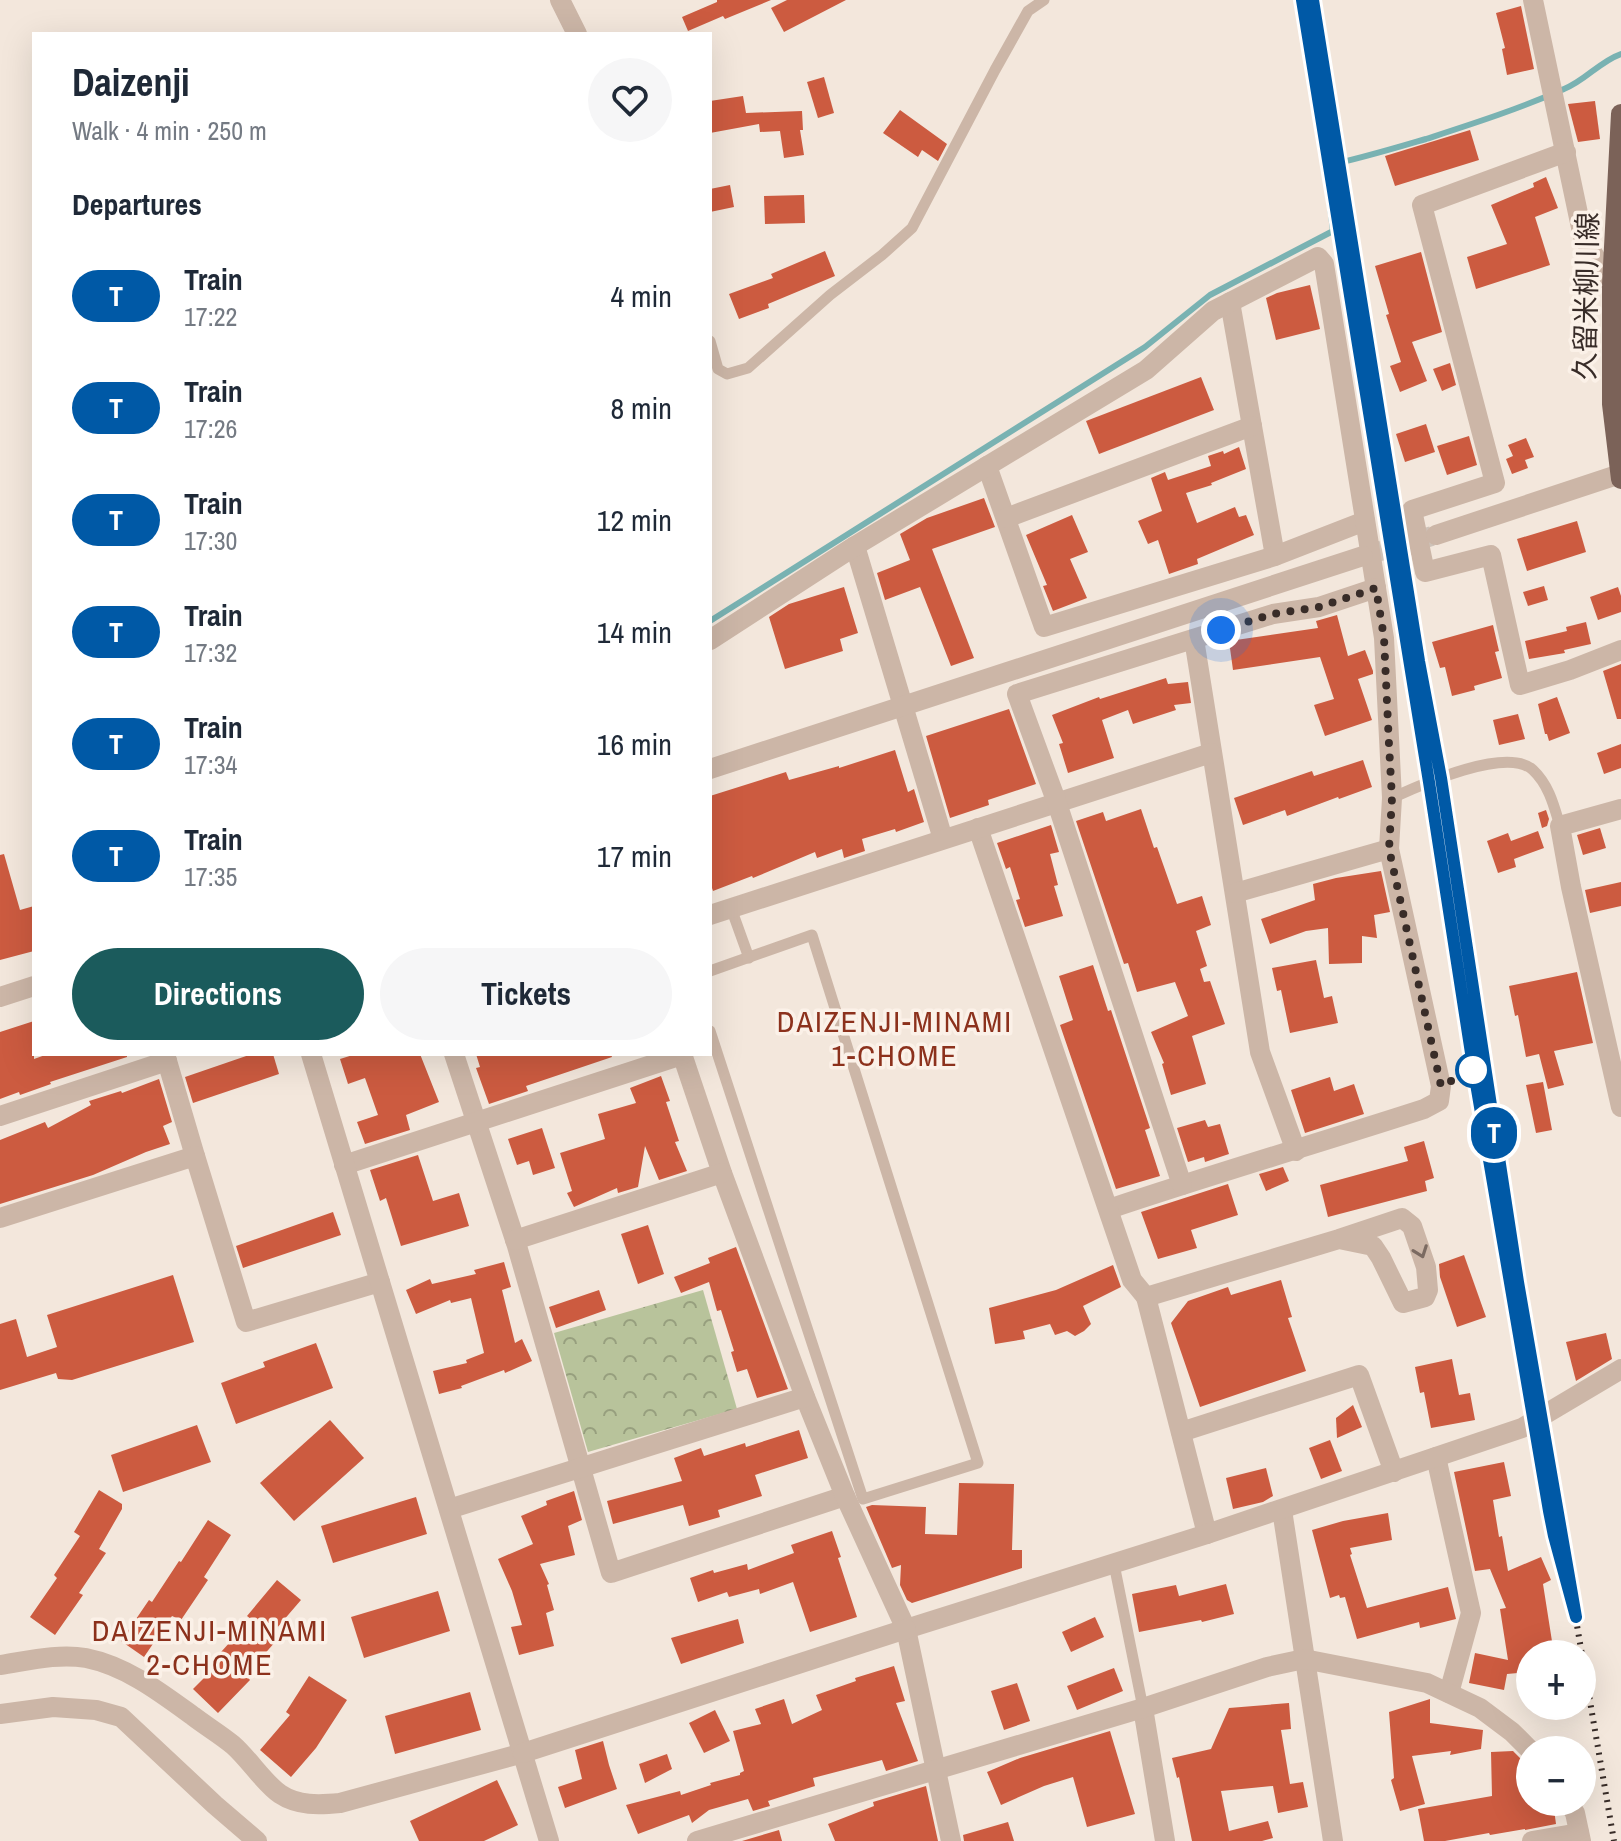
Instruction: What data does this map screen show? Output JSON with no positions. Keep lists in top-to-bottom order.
{
  "streets": {
    "main road": ["久留米柳川線"]
  },
  "districts": ["DAIZENJI-MINAMI 1-CHOME", "DAIZENJI-MINAMI 2-CHOME"],
  "page": {
    "on_map": "T",
    "heading": [
      ["Daizenji", "Walk · 4 min · 250 m"],
      "Departures"
    ],
    "list": [
      {
        "mark": "T",
        "name": "Train",
        "note": "17:22",
        "value": "4 min"
      },
      {
        "mark": "T",
        "name": "Train",
        "note": "17:26",
        "value": "8 min"
      },
      {
        "mark": "T",
        "name": "Train",
        "note": "17:30",
        "value": "12 min"
      },
      {
        "mark": "T",
        "name": "Train",
        "note": "17:32",
        "value": "14 min"
      },
      {
        "mark": "T",
        "name": "Train",
        "note": "17:34",
        "value": "16 min"
      },
      {
        "mark": "T",
        "name": "Train",
        "note": "17:35",
        "value": "17 min"
      }
    ],
    "buttons": ["Directions", "Tickets"],
    "map_buttons": ["+", "−"]
  }
}
